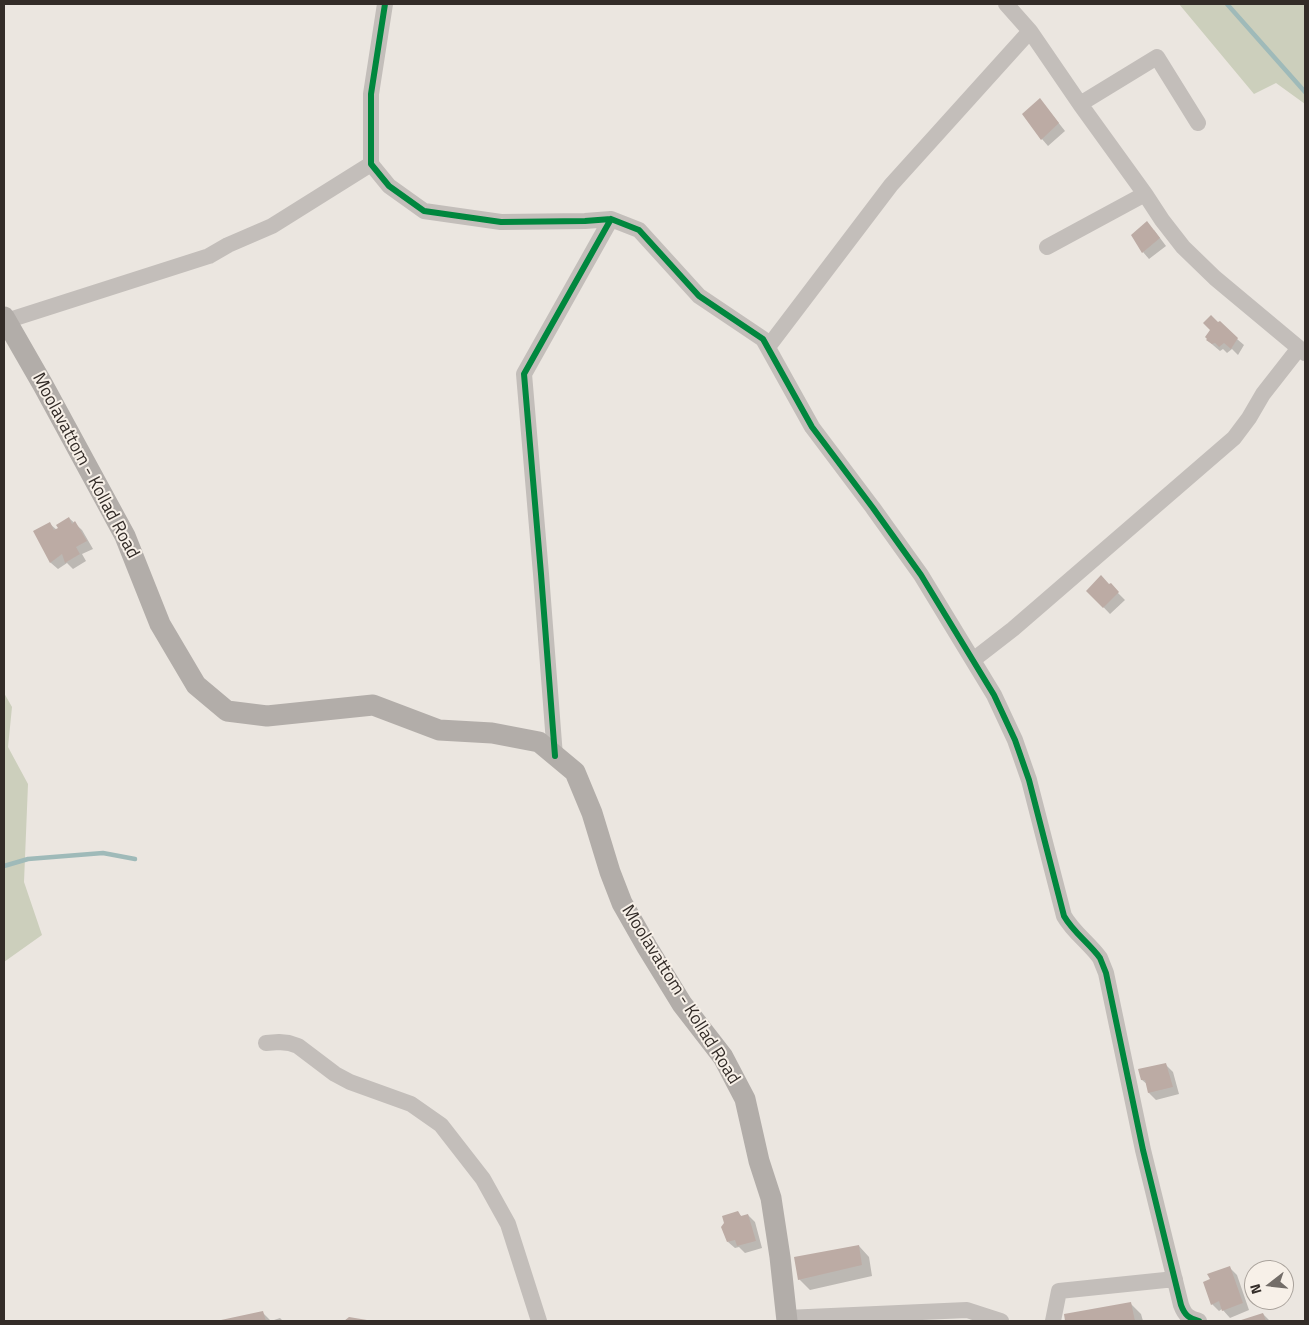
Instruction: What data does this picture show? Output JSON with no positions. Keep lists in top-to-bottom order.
{
  "streets": {
    "main road": ["Moolavattom - Kollad Road"]
  },
  "north": "left"
}
